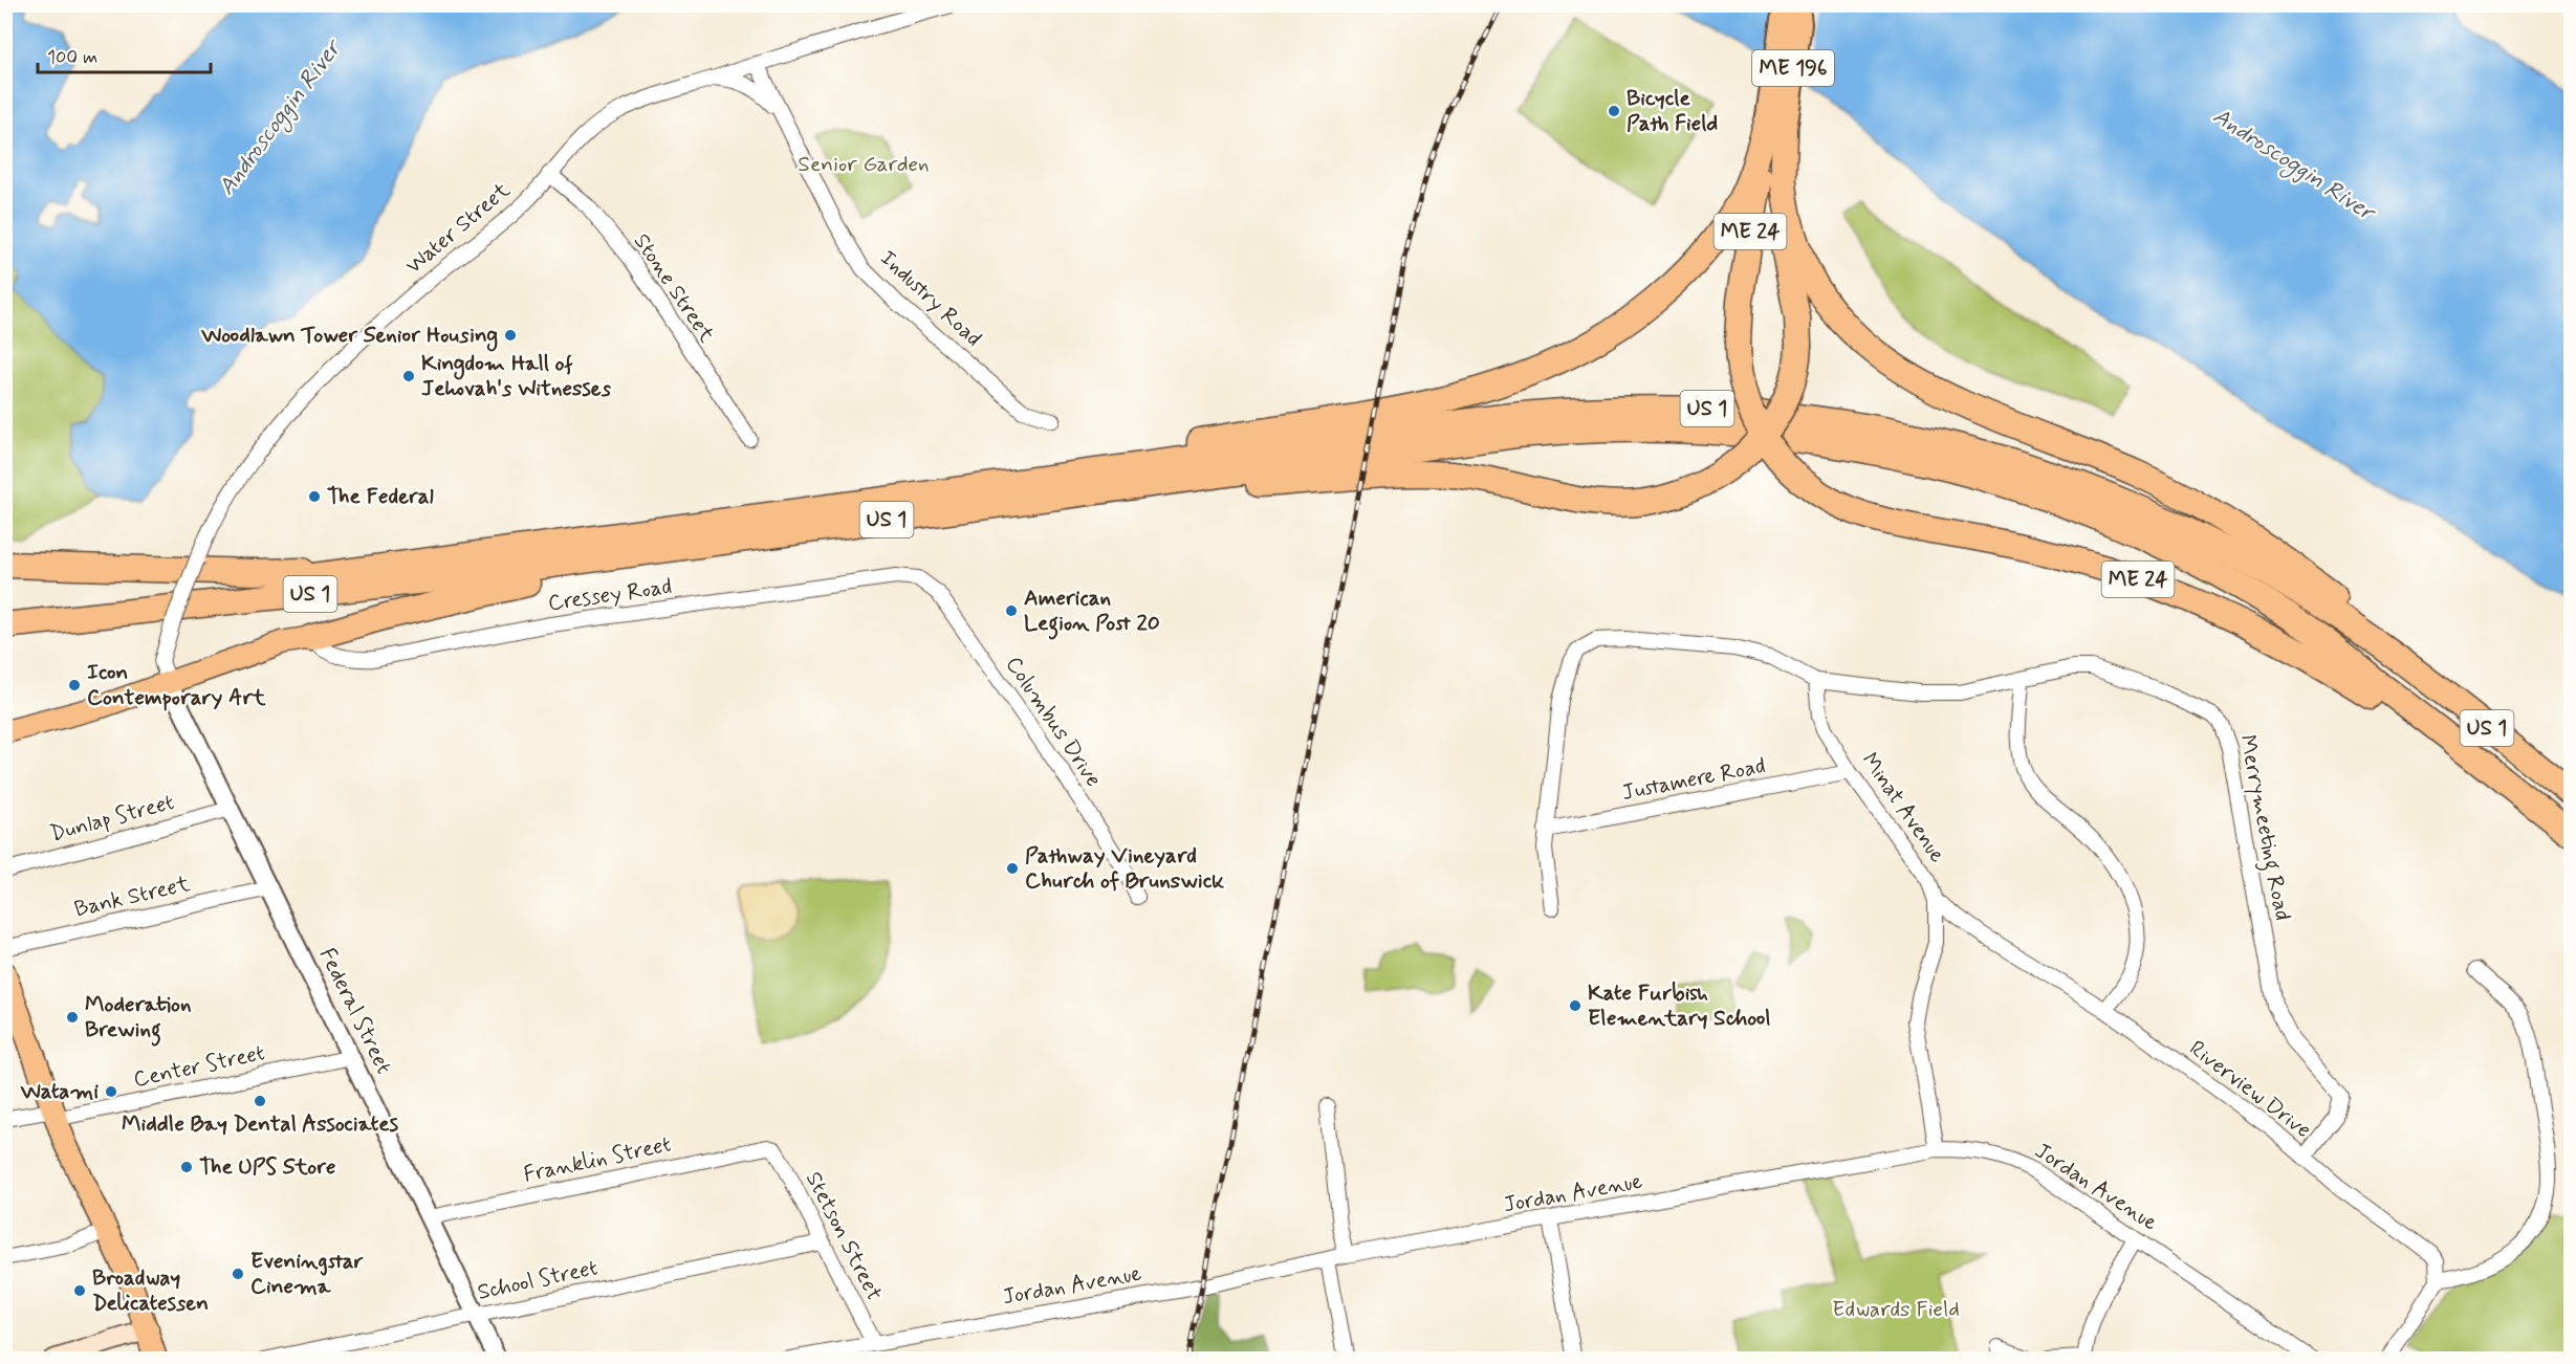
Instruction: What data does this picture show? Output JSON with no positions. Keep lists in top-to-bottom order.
{
  "streets": {
    "highway": ["ME 196", "ME 24", "US 1"],
    "street": [
      "Water Street",
      "Stone Street",
      "Industry Road",
      "Cressey Road",
      "Columbus Drive",
      "Justamere Road",
      "Minat Avenue",
      "Dunlap Street",
      "Merrymeeting Road",
      "Bank Street",
      "Federal Street",
      "Center Street",
      "Riverview Drive",
      "Franklin Street",
      "Jordan Avenue",
      "Stetson Street",
      "School Street"
    ]
  },
  "crossings": [
    ["ME 196", "ME 24"],
    ["Water Street", "Stone Street"],
    ["Water Street", "Industry Road"],
    ["Water Street", "Federal Street"],
    ["ME 24", "US 1"],
    ["Cressey Road", "Columbus Drive"],
    ["Justamere Road", "Minat Avenue"],
    ["Justamere Road", "Merrymeeting Road"],
    ["Minat Avenue", "Merrymeeting Road"],
    ["Minat Avenue", "Riverview Drive"],
    ["Minat Avenue", "Jordan Avenue"],
    ["Dunlap Street", "Federal Street"],
    ["Merrymeeting Road", "Riverview Drive"],
    ["Bank Street", "Federal Street"],
    ["Federal Street", "Center Street"],
    ["Federal Street", "Franklin Street"],
    ["Federal Street", "School Street"],
    ["Franklin Street", "Stetson Street"],
    ["Jordan Avenue", "Stetson Street"],
    ["Stetson Street", "School Street"]
  ],
  "water": ["Androscoggin River"],
  "parks": ["Senior Garden", "Edwards Field"],
  "places": [
    "Bicycle Path Field",
    "Woodlawn Tower Senior Housing",
    "Kingdom Hall of Jehovah's Witnesses",
    "The Federal",
    "American Legion Post 20",
    "Icon Contemporary Art",
    "Pathway Vineyard Church of Brunswick",
    "Kate Furbish Elementary School",
    "Moderation Brewing",
    "Watami",
    "Middle Bay Dental Associates",
    "The UPS Store",
    "Eveningstar Cinema",
    "Broadway Delicatessen"
  ],
  "scale_bar": "100 m"
}
